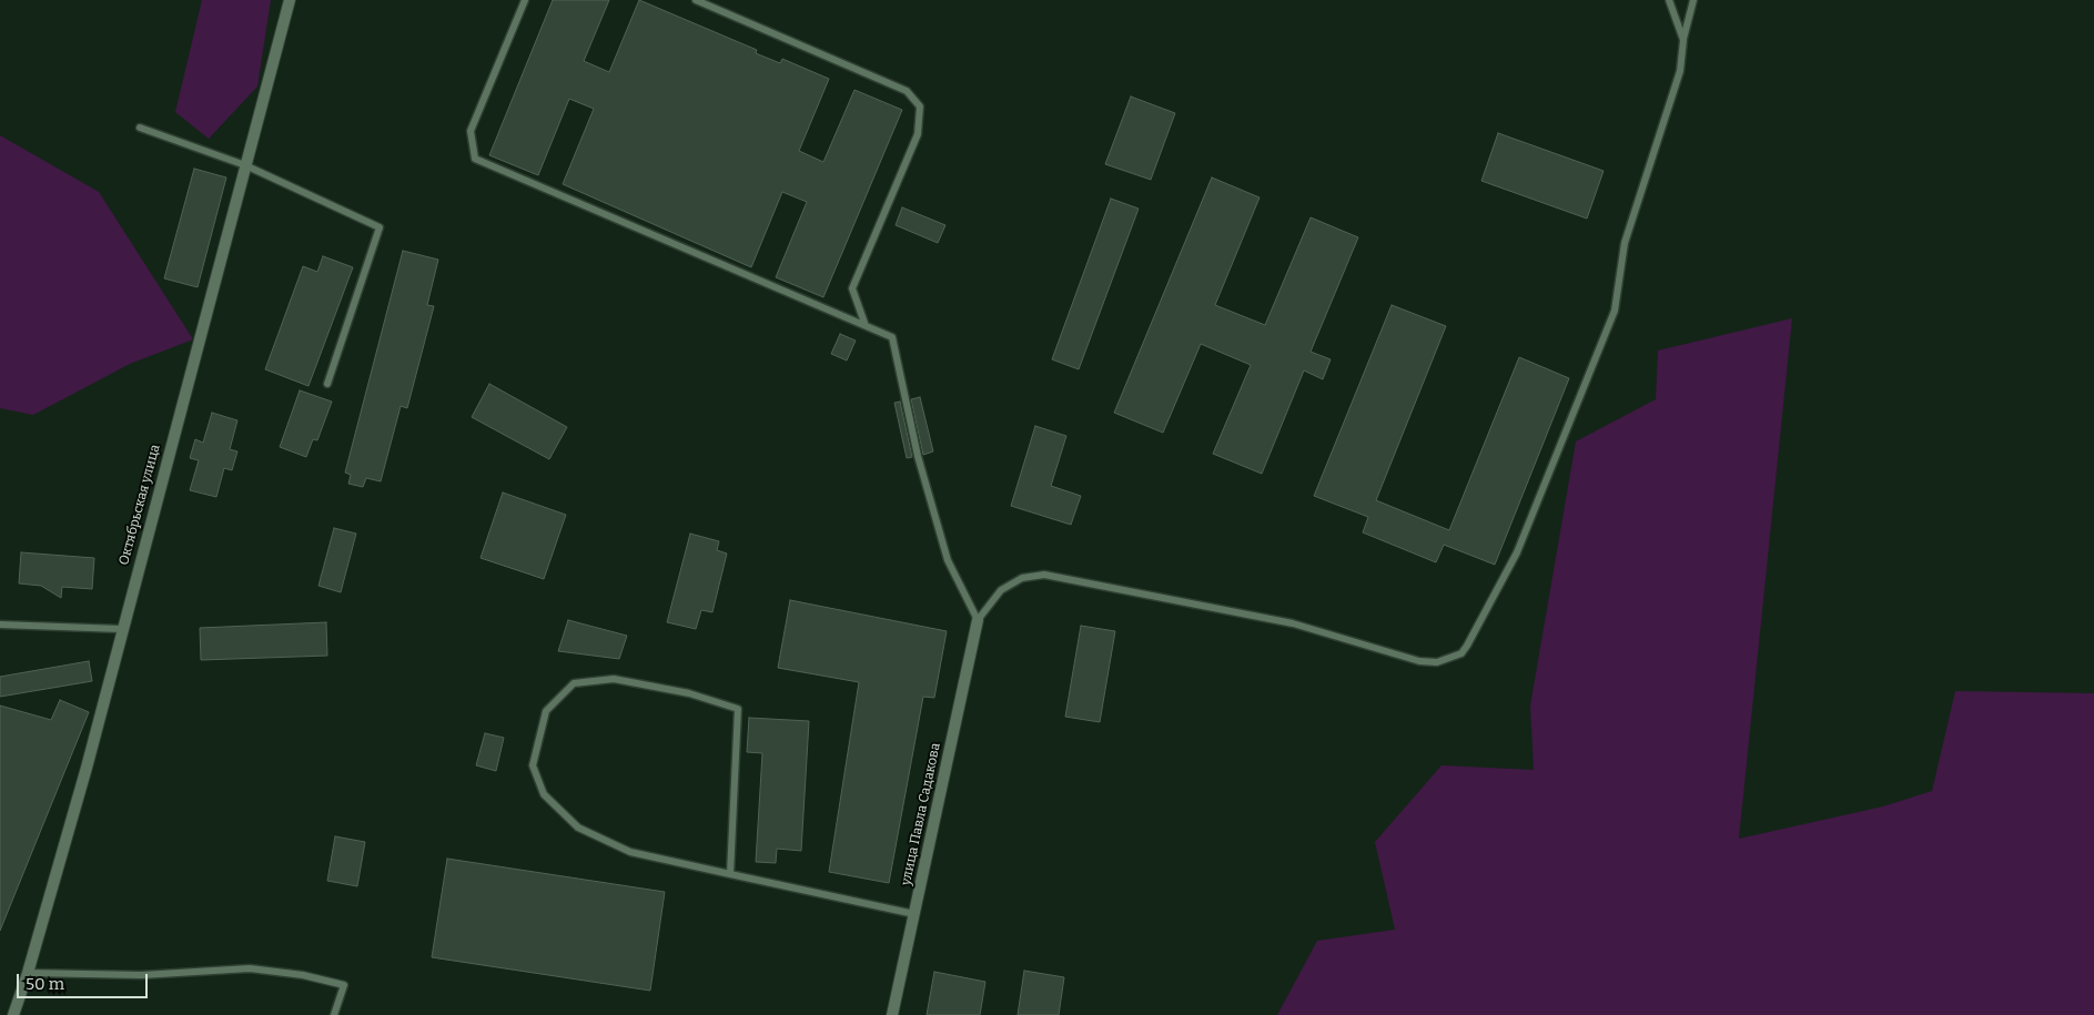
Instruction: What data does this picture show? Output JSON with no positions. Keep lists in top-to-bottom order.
{
  "streets": {
    "street": ["Октябрьская улица", "улица Павла Садакова"]
  },
  "scale_bar": "50 m"
}
